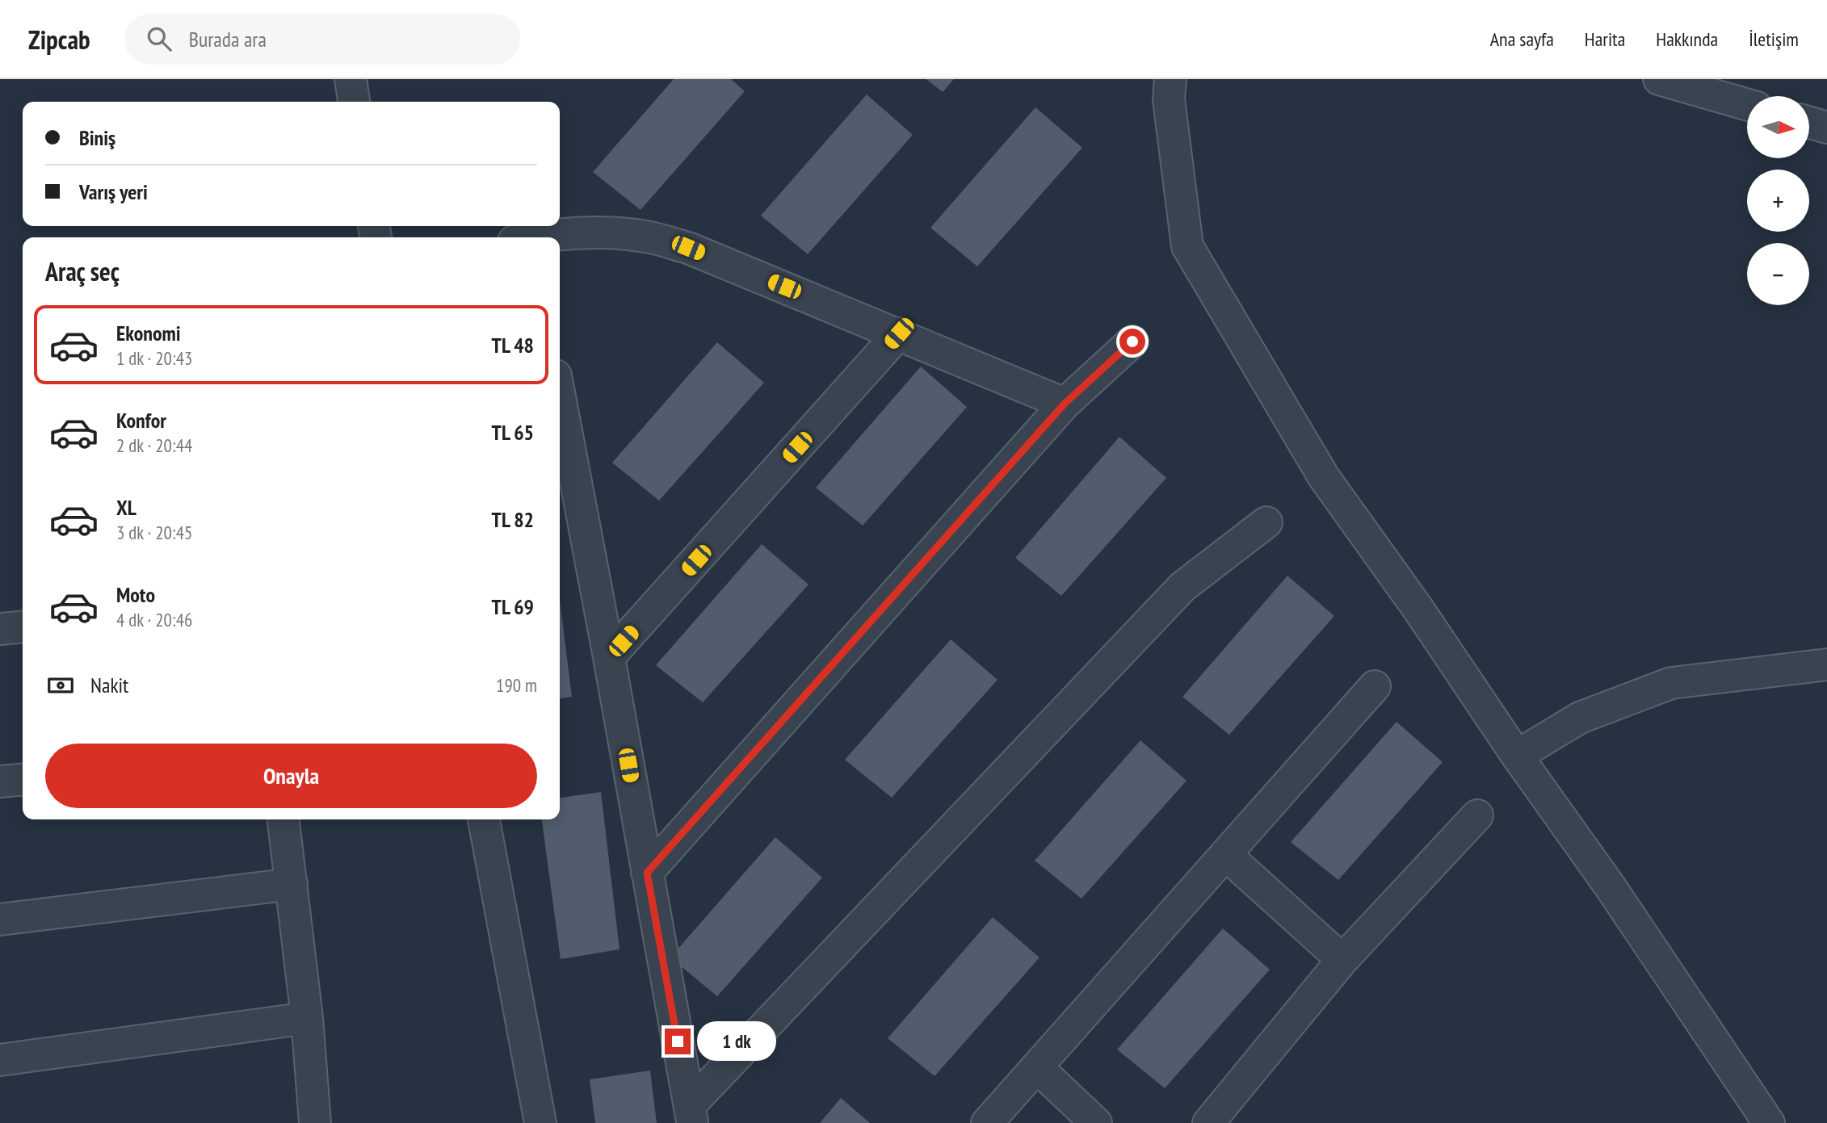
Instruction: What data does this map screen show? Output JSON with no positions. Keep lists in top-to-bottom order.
{
  "north": "right",
  "page": {
    "header": "Zipcab",
    "search": "Burada ara",
    "nav": [
      "Ana sayfa",
      "Harita",
      "Hakkında",
      "İletişim"
    ],
    "map_buttons": ["+", "−"],
    "banner": ["Biniş", "Varış yeri"],
    "heading": "Araç seç",
    "list": [
      {
        "name": "Ekonomi",
        "note": "1 dk · 20:43",
        "value": "TL 48"
      },
      {
        "name": "Konfor",
        "note": "2 dk · 20:44",
        "value": "TL 65"
      },
      {
        "name": "XL",
        "note": "3 dk · 20:45",
        "value": "TL 82"
      },
      {
        "name": "Moto",
        "note": "4 dk · 20:46",
        "value": "TL 69"
      }
    ],
    "pay": ["Nakit", "190 m"],
    "buttons": "Onayla",
    "bubble": "1 dk"
  }
}
